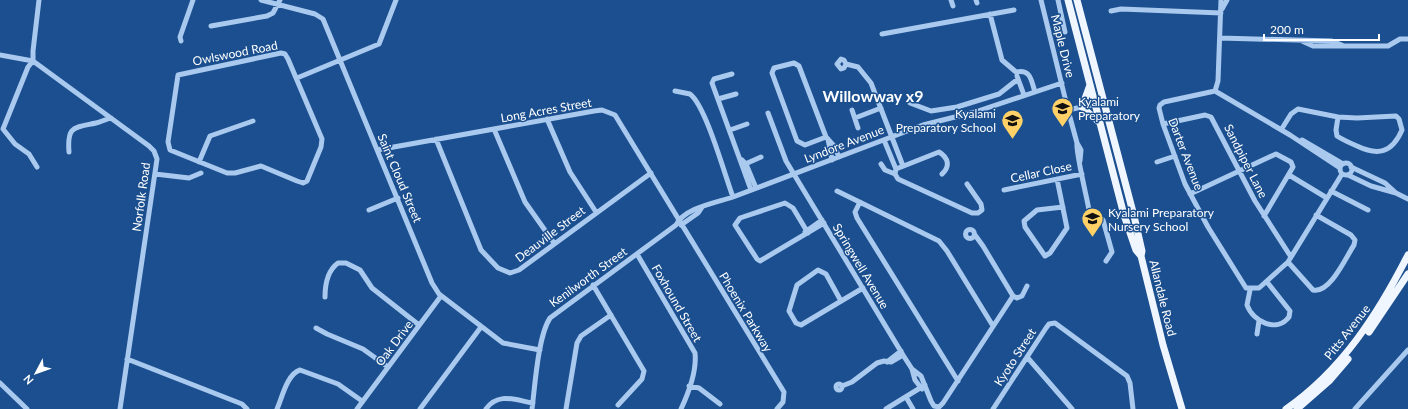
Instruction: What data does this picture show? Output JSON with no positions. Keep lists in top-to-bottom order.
{
  "streets": {
    "main road": ["Allandale Road", "Pitts Avenue"],
    "street": [
      "Maple Drive",
      "Owlswood Road",
      "Long Acres Street",
      "Lyndore Avenue",
      "Darter Avenue",
      "Sandpiper Lane",
      "Cellar Close",
      "Saint Cloud Street",
      "Norfolk Road",
      "Deauville Street",
      "Springwell Avenue",
      "Kenilworth Street",
      "Foxhound Street",
      "Phoenix Parkway",
      "Oak Drive",
      "Kyoto Street"
    ]
  },
  "crossings": [
    ["Maple Drive", "Lyndore Avenue"],
    ["Maple Drive", "Cellar Close"],
    ["Long Acres Street", "Lyndore Avenue"],
    ["Long Acres Street", "Saint Cloud Street"],
    ["Long Acres Street", "Deauville Street"],
    ["Long Acres Street", "Kenilworth Street"],
    ["Long Acres Street", "Phoenix Parkway"],
    ["Lyndore Avenue", "Springwell Avenue"],
    ["Lyndore Avenue", "Kenilworth Street"],
    ["Lyndore Avenue", "Phoenix Parkway"],
    ["Darter Avenue", "Sandpiper Lane"],
    ["Saint Cloud Street", "Kenilworth Street"],
    ["Saint Cloud Street", "Oak Drive"],
    ["Kenilworth Street", "Foxhound Street"],
    ["Kenilworth Street", "Phoenix Parkway"]
  ],
  "districts": ["Willowway x9"],
  "places": {
    "school or university": ["Kyalami Preparatory", "Kyalami Preparatory School", "Kyalami Preparatory Nursery School"]
  },
  "scale_bar": "200 m",
  "north": "bottom left"
}
